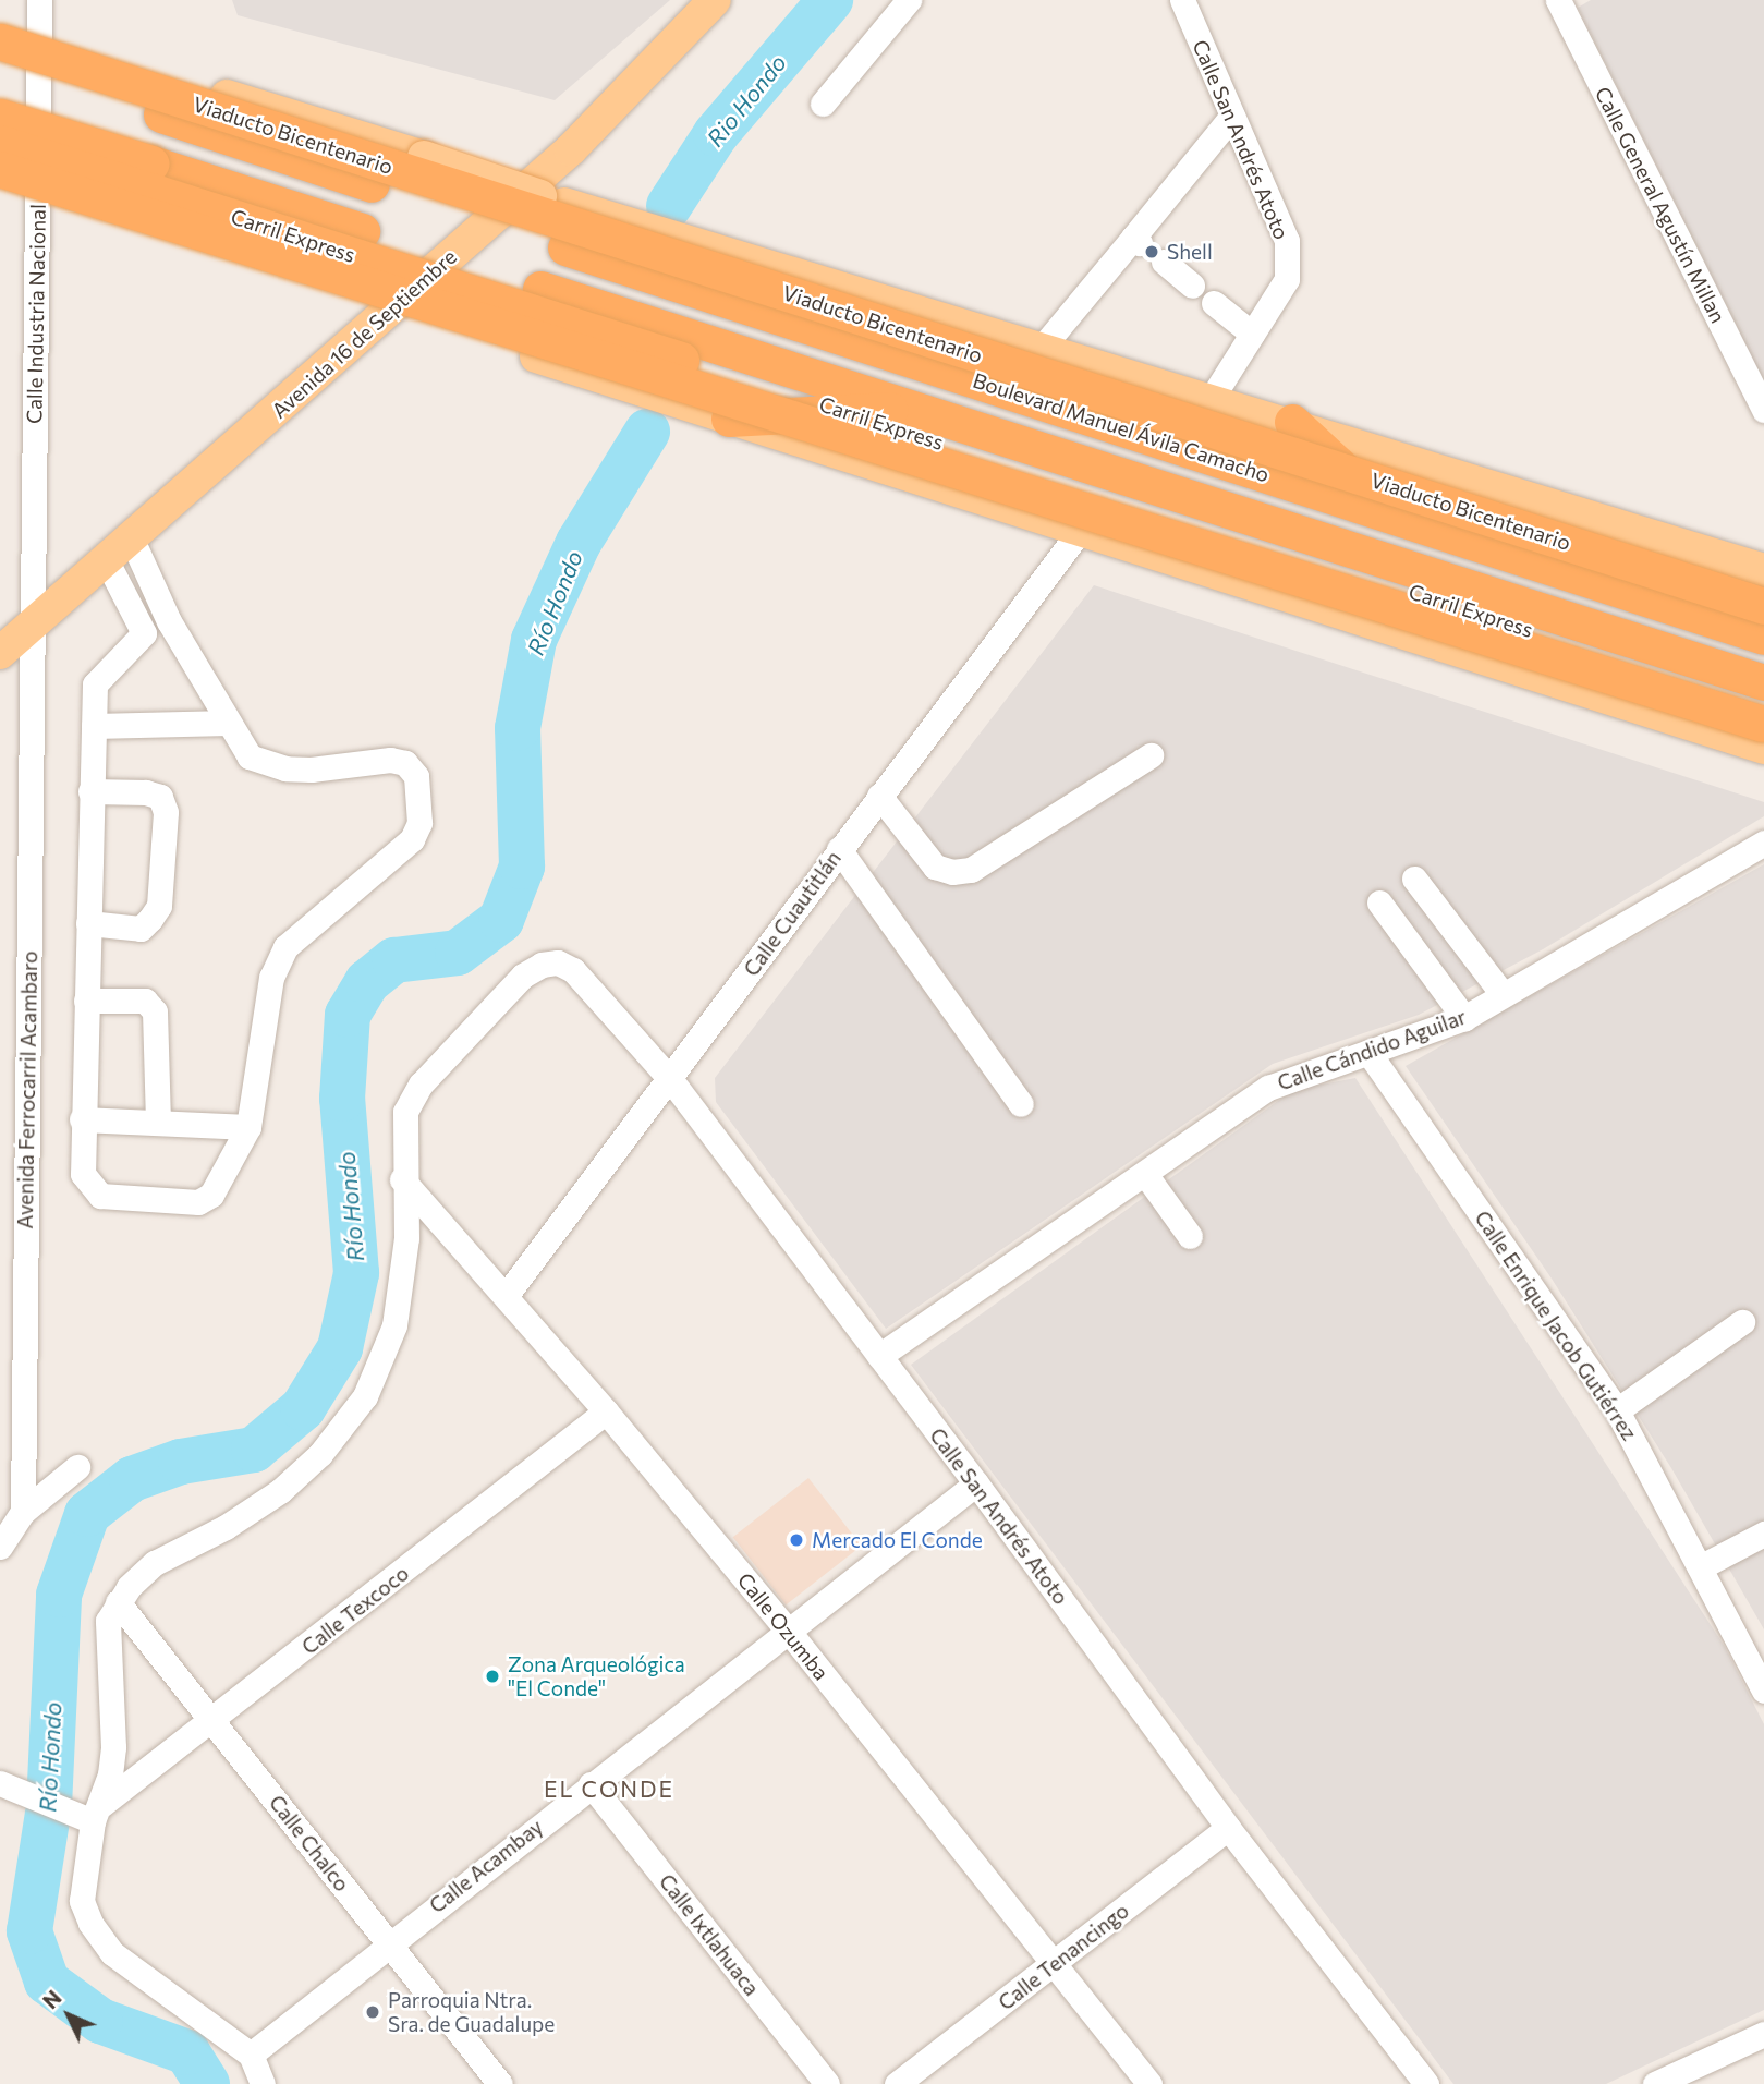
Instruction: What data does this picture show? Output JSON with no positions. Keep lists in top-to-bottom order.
{
  "streets": {
    "highway": ["Viaducto Bicentenario", "Carril Express", "Boulevard Manuel Ávila Camacho"],
    "main road": ["Avenida 16 de Septiembre"],
    "street": [
      "Calle San Andrés Atoto",
      "Calle General Agustín Millan",
      "Calle Industria Nacional",
      "Calle Cuautitlán",
      "Calle Cándido Aguilar",
      "Avenida Ferrocarril Acambaro",
      "Calle Enrique Jacob Gutiérrez",
      "Calle Texcoco",
      "Calle Ozumba",
      "Calle Chalco",
      "Calle Acambay",
      "Calle Ixtlahuaca",
      "Calle Tenancingo"
    ]
  },
  "crossings": [
    ["Calle San Andrés Atoto", "Calle Cuautitlán"],
    ["Calle San Andrés Atoto", "Calle Cándido Aguilar"],
    ["Calle San Andrés Atoto", "Calle Ozumba"],
    ["Calle San Andrés Atoto", "Calle Acambay"],
    ["Calle San Andrés Atoto", "Calle Tenancingo"],
    ["Calle Industria Nacional", "Avenida 16 de Septiembre"],
    ["Calle Industria Nacional", "Avenida Ferrocarril Acambaro"],
    ["Avenida 16 de Septiembre", "Avenida Ferrocarril Acambaro"],
    ["Calle Cuautitlán", "Calle Ozumba"],
    ["Calle Cándido Aguilar", "Calle Enrique Jacob Gutiérrez"],
    ["Calle Texcoco", "Calle Ozumba"],
    ["Calle Texcoco", "Calle Chalco"],
    ["Calle Ozumba", "Calle Acambay"],
    ["Calle Ozumba", "Calle Tenancingo"],
    ["Calle Chalco", "Calle Acambay"],
    ["Calle Acambay", "Calle Ixtlahuaca"]
  ],
  "districts": ["EL CONDE"],
  "water": ["Rio Hondo", "Río Hondo"],
  "places": [
    "Shell",
    "Mercado El Conde",
    "Zona Arqueológica \"El Conde\"",
    "Parroquia Ntra. Sra. de Guadalupe"
  ],
  "north": "top left"
}
